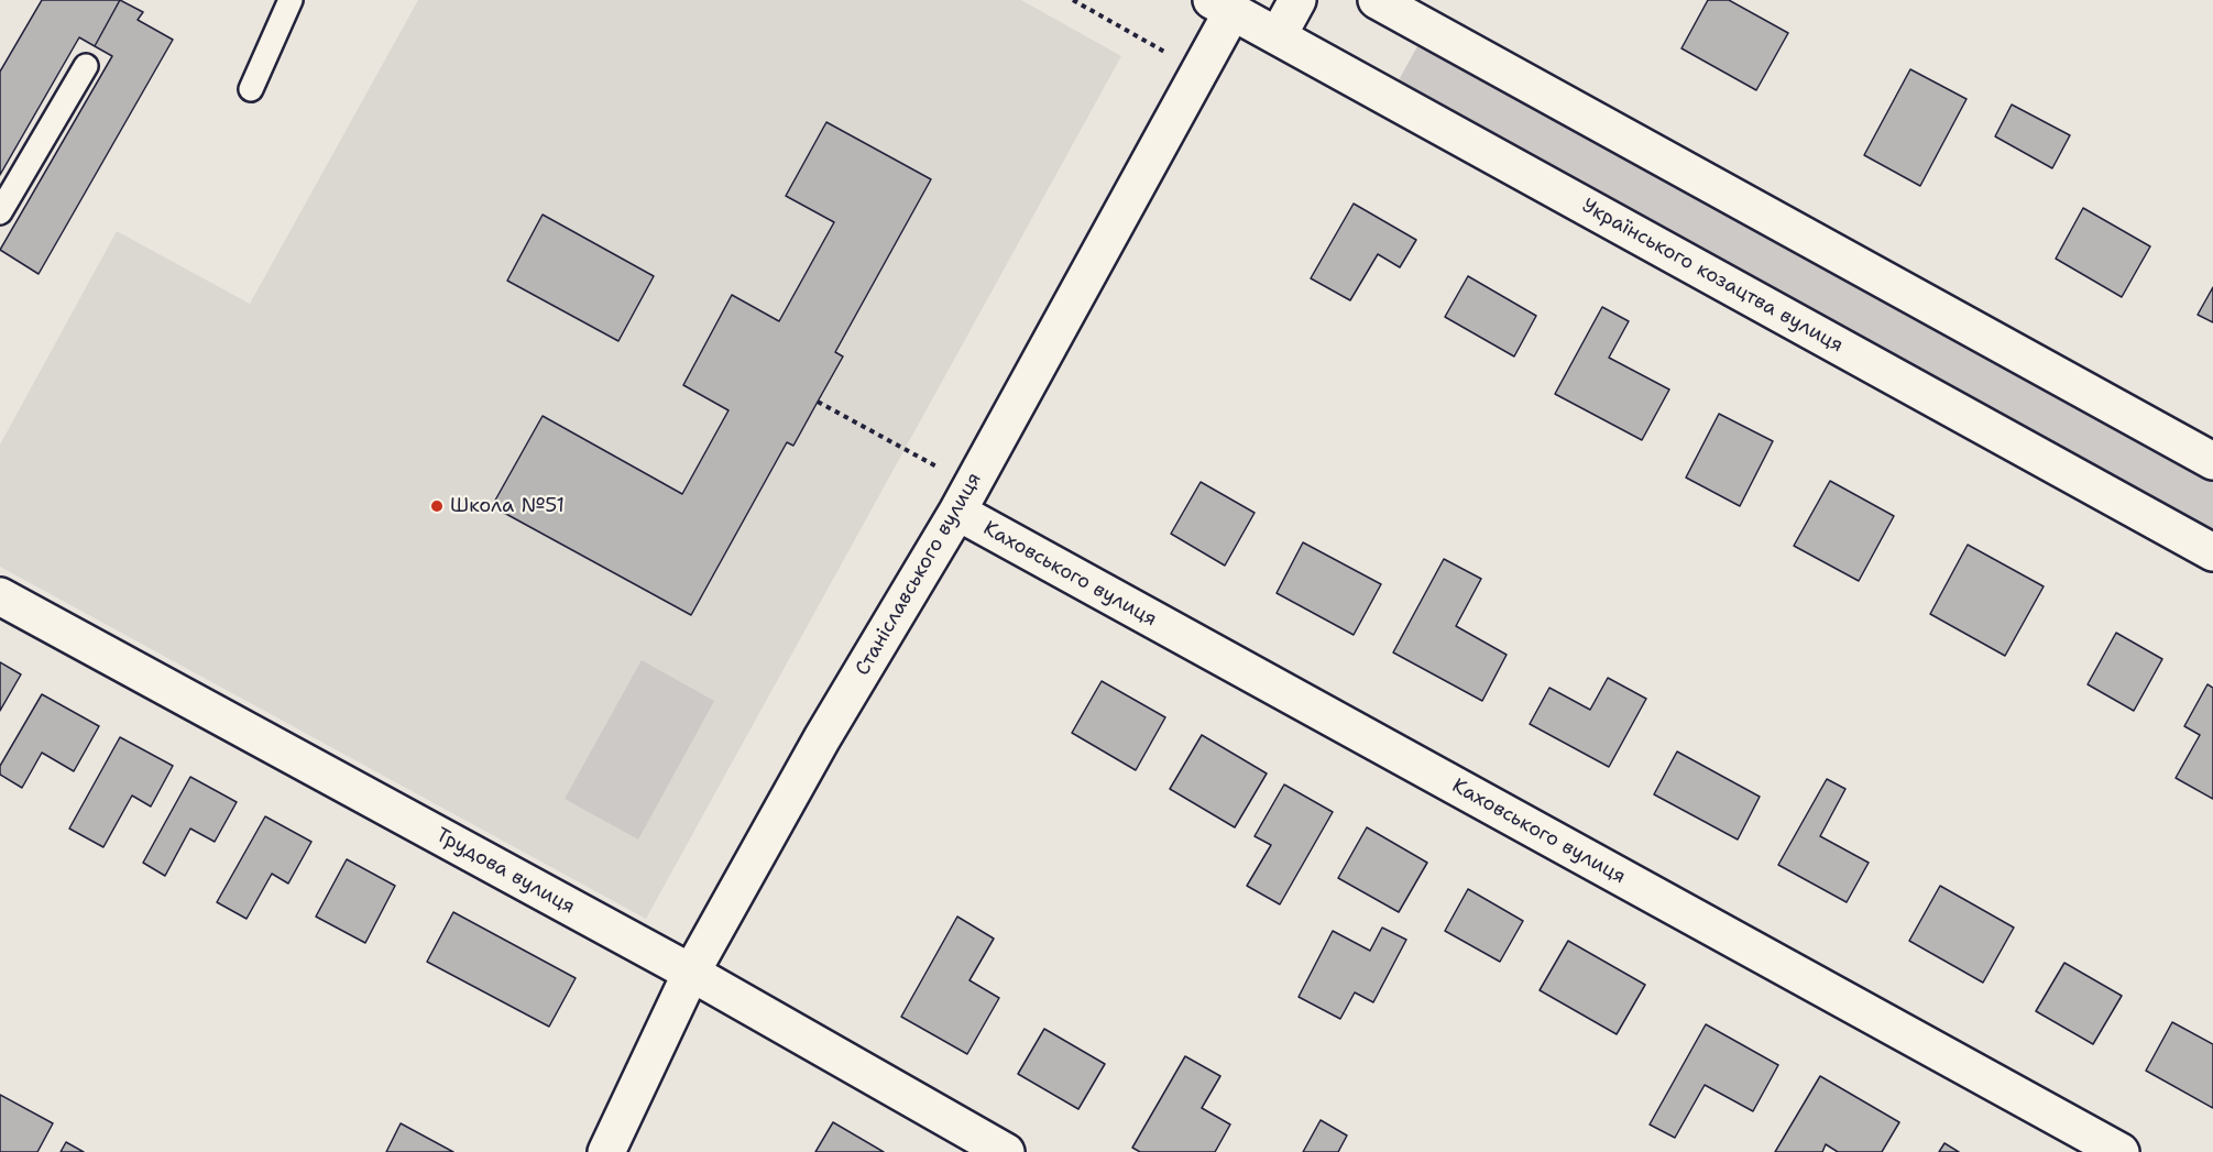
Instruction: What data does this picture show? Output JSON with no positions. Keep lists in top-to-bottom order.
{
  "streets": {
    "street": [
      "Українського козацтва вулиця",
      "Станіславського вулиця",
      "Каховського вулиця",
      "Трудова вулиця"
    ]
  },
  "crossings": [
    ["Українського козацтва вулиця", "Станіславського вулиця"],
    ["Станіславського вулиця", "Каховського вулиця"],
    ["Станіславського вулиця", "Трудова вулиця"]
  ],
  "places": ["Школа №51"]
}
